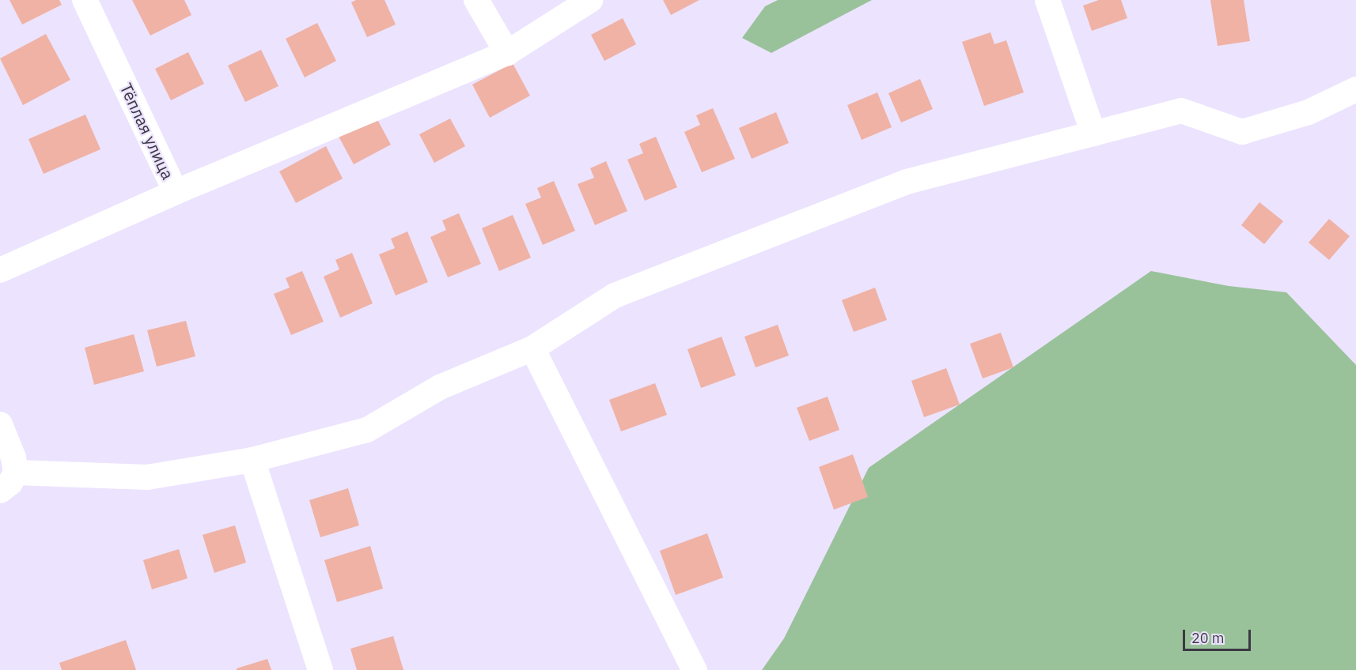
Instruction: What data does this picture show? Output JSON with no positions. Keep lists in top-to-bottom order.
{
  "streets": {
    "street": ["Тёплая улица"]
  },
  "scale_bar": "20 m"
}
